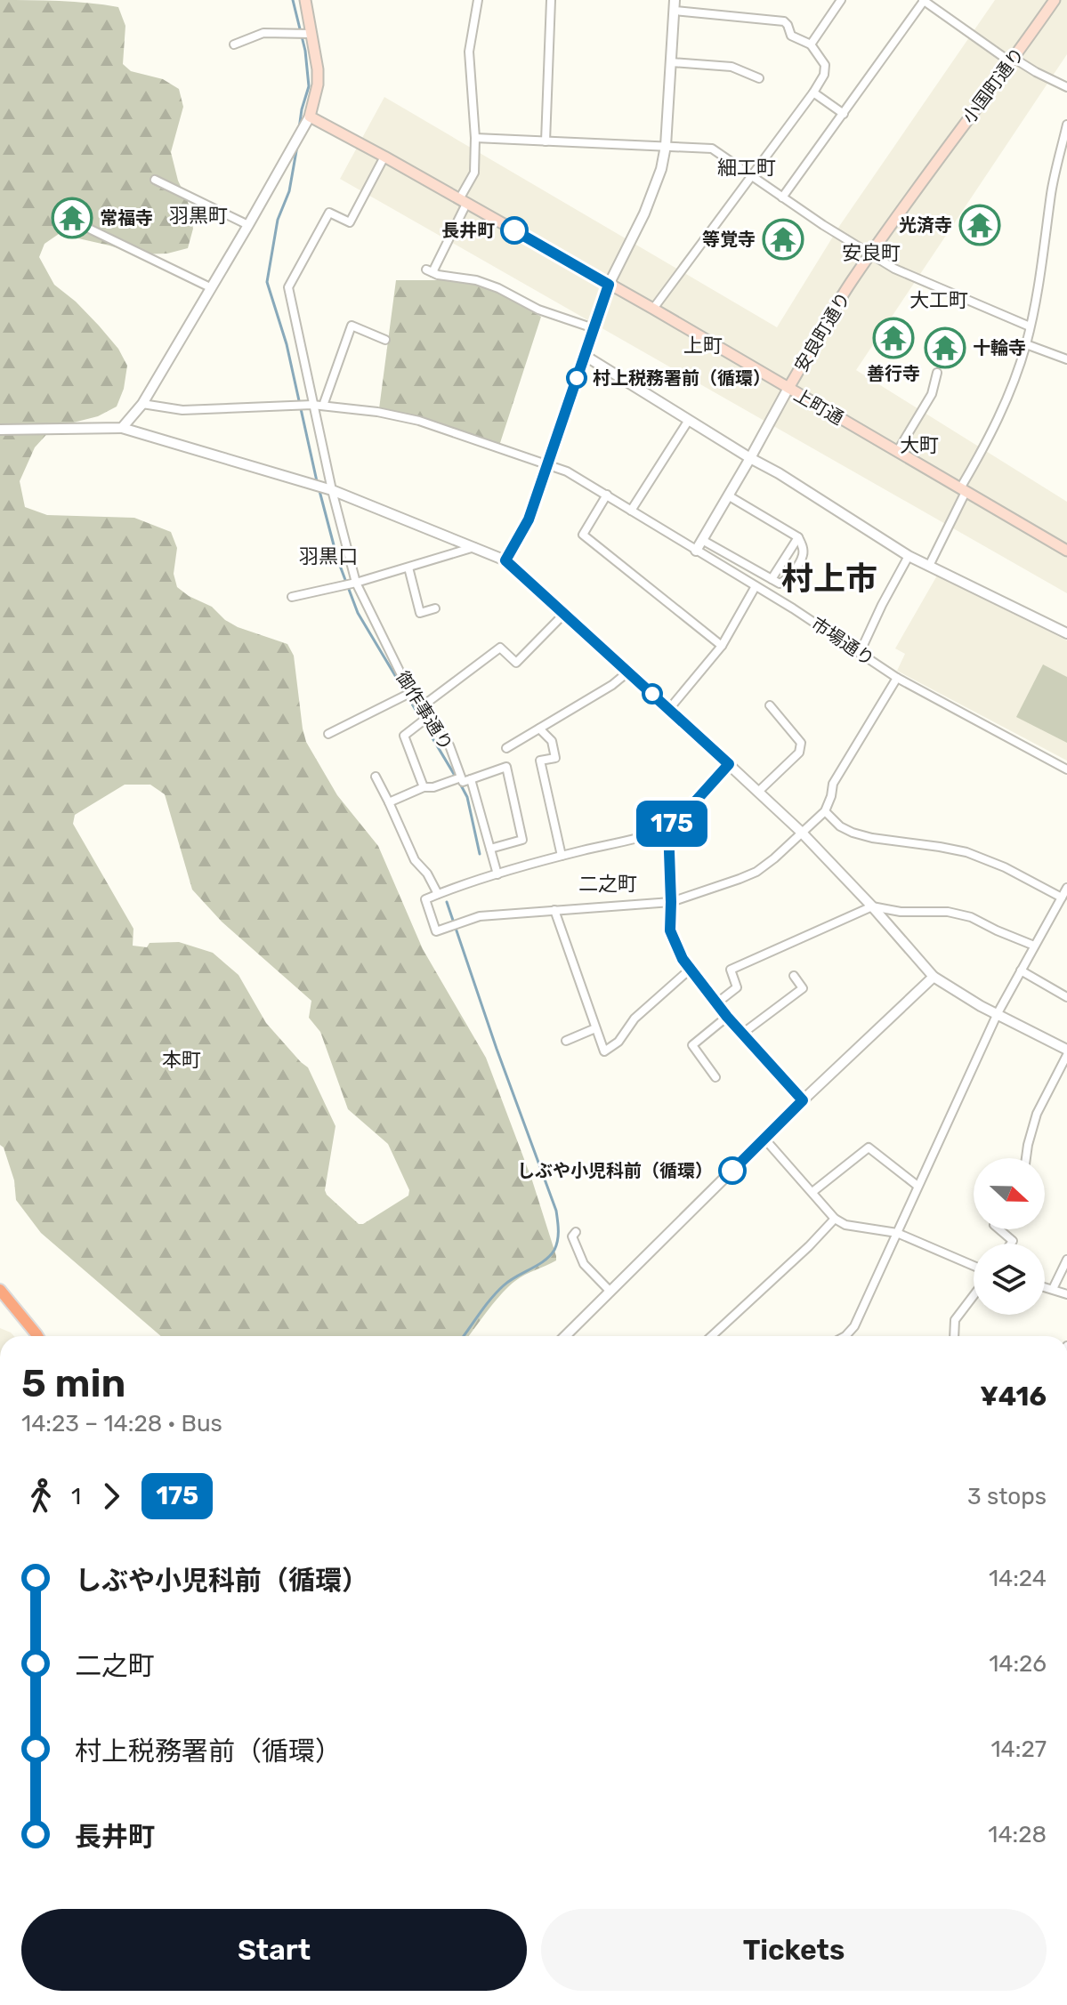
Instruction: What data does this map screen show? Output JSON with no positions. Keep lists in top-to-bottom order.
{
  "streets": {
    "main road": ["小国町通り", "安良町通り", "上町通"],
    "street": ["市場通り", "御作事通り"]
  },
  "crossings": [
    ["小国町通り", "安良町通り"],
    ["安良町通り", "上町通"],
    ["上町通", "御作事通り"],
    ["市場通り", "御作事通り"]
  ],
  "districts": [
    "細工町",
    "羽黒町",
    "安良町",
    "大工町",
    "上町",
    "大町",
    "羽黒口",
    "村上市",
    "二之町",
    "本町"
  ],
  "places": {
    "temple": [
      "常福寺",
      "光済寺",
      "等覚寺",
      "善行寺",
      "十輪寺"
    ],
    "other": ["長井町", "村上税務署前（循環）", "しぶや小児科前（循環）"]
  },
  "lines": ["bus line 175"],
  "north": "right",
  "page": {
    "on_map": "175",
    "heading": ["5 min", "14:23 – 14:28 · Bus", "¥416"],
    "legs": ["1", "175", "3 stops"],
    "list": [
      {
        "name": "しぶや小児科前（循環）",
        "value": "14:24"
      },
      {
        "name": "二之町",
        "value": "14:26"
      },
      {
        "name": "村上税務署前（循環）",
        "value": "14:27"
      },
      {
        "name": "長井町",
        "value": "14:28"
      }
    ],
    "buttons": ["Start", "Tickets"]
  }
}
